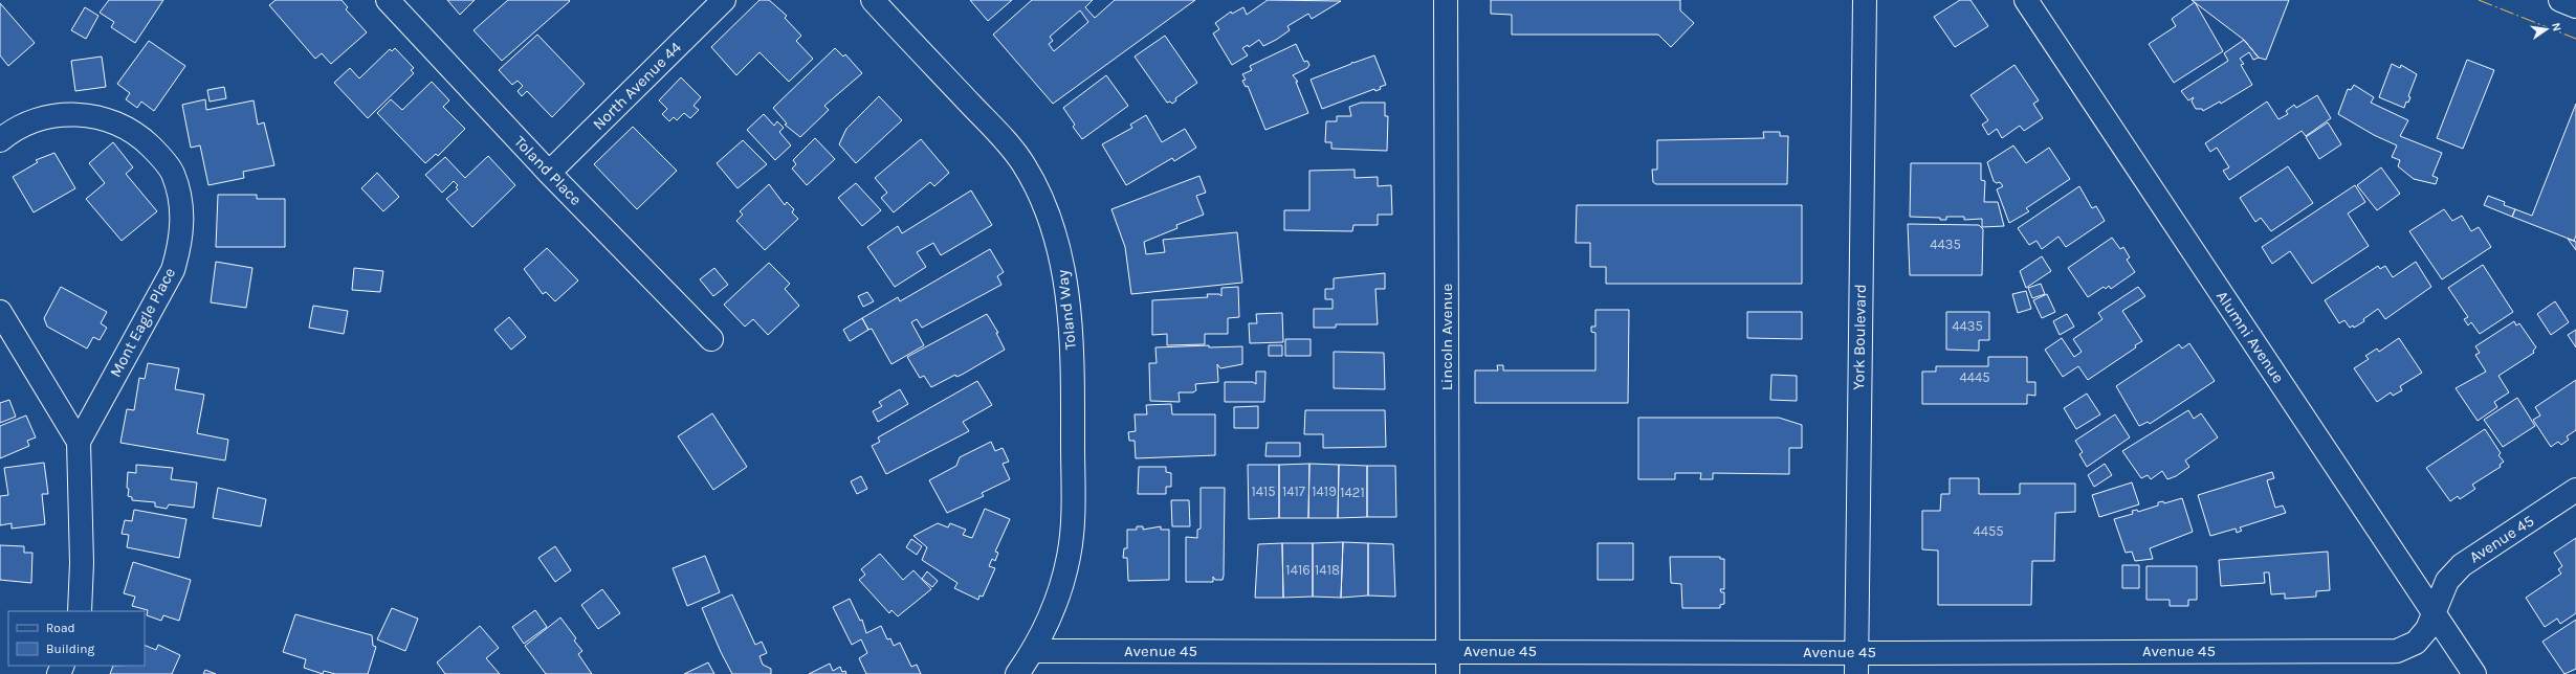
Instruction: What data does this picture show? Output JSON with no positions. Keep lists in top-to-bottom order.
{
  "streets": {
    "street": [
      "North Avenue 44",
      "Toland Place",
      "Toland Way",
      "Mont Eagle Place",
      "Lincoln Avenue",
      "York Boulevard",
      "Alumni Avenue",
      "Avenue 45"
    ]
  },
  "crossings": [
    ["North Avenue 44", "Toland Place"],
    ["Toland Way", "Avenue 45"],
    ["Lincoln Avenue", "Avenue 45"],
    ["York Boulevard", "Avenue 45"],
    ["Alumni Avenue", "Avenue 45"]
  ],
  "house_numbers": [
    "4435",
    "4435",
    "4445",
    "1415",
    "1417",
    "1419",
    "1421",
    "4455",
    "1416",
    "1418"
  ],
  "legend": ["Road", "Building"],
  "north": "right"
}
